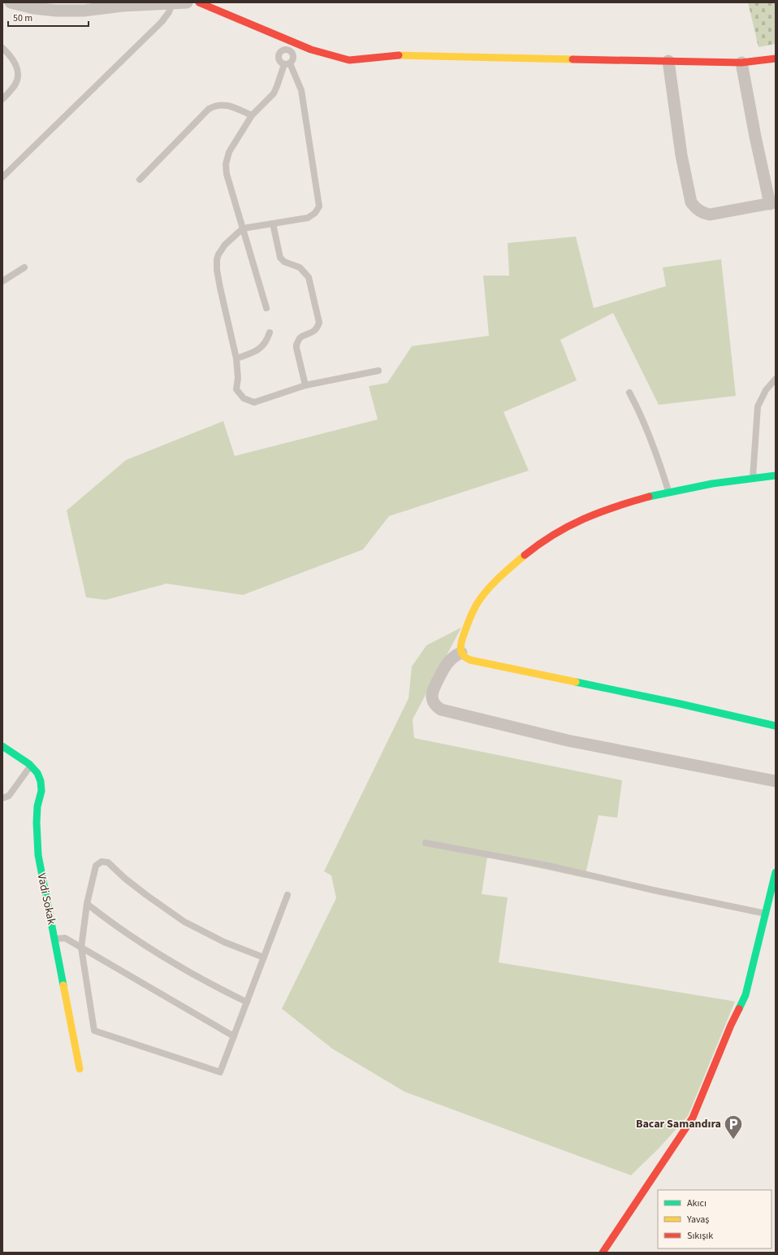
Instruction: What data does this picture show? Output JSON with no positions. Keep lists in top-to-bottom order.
{
  "streets": {
    "street": ["Vadi Sokak"]
  },
  "places": {
    "parking": ["Bacar Samandıra"]
  },
  "legend": ["Akıcı", "Yavaş", "Sıkışık"],
  "scale_bar": "50 m"
}
